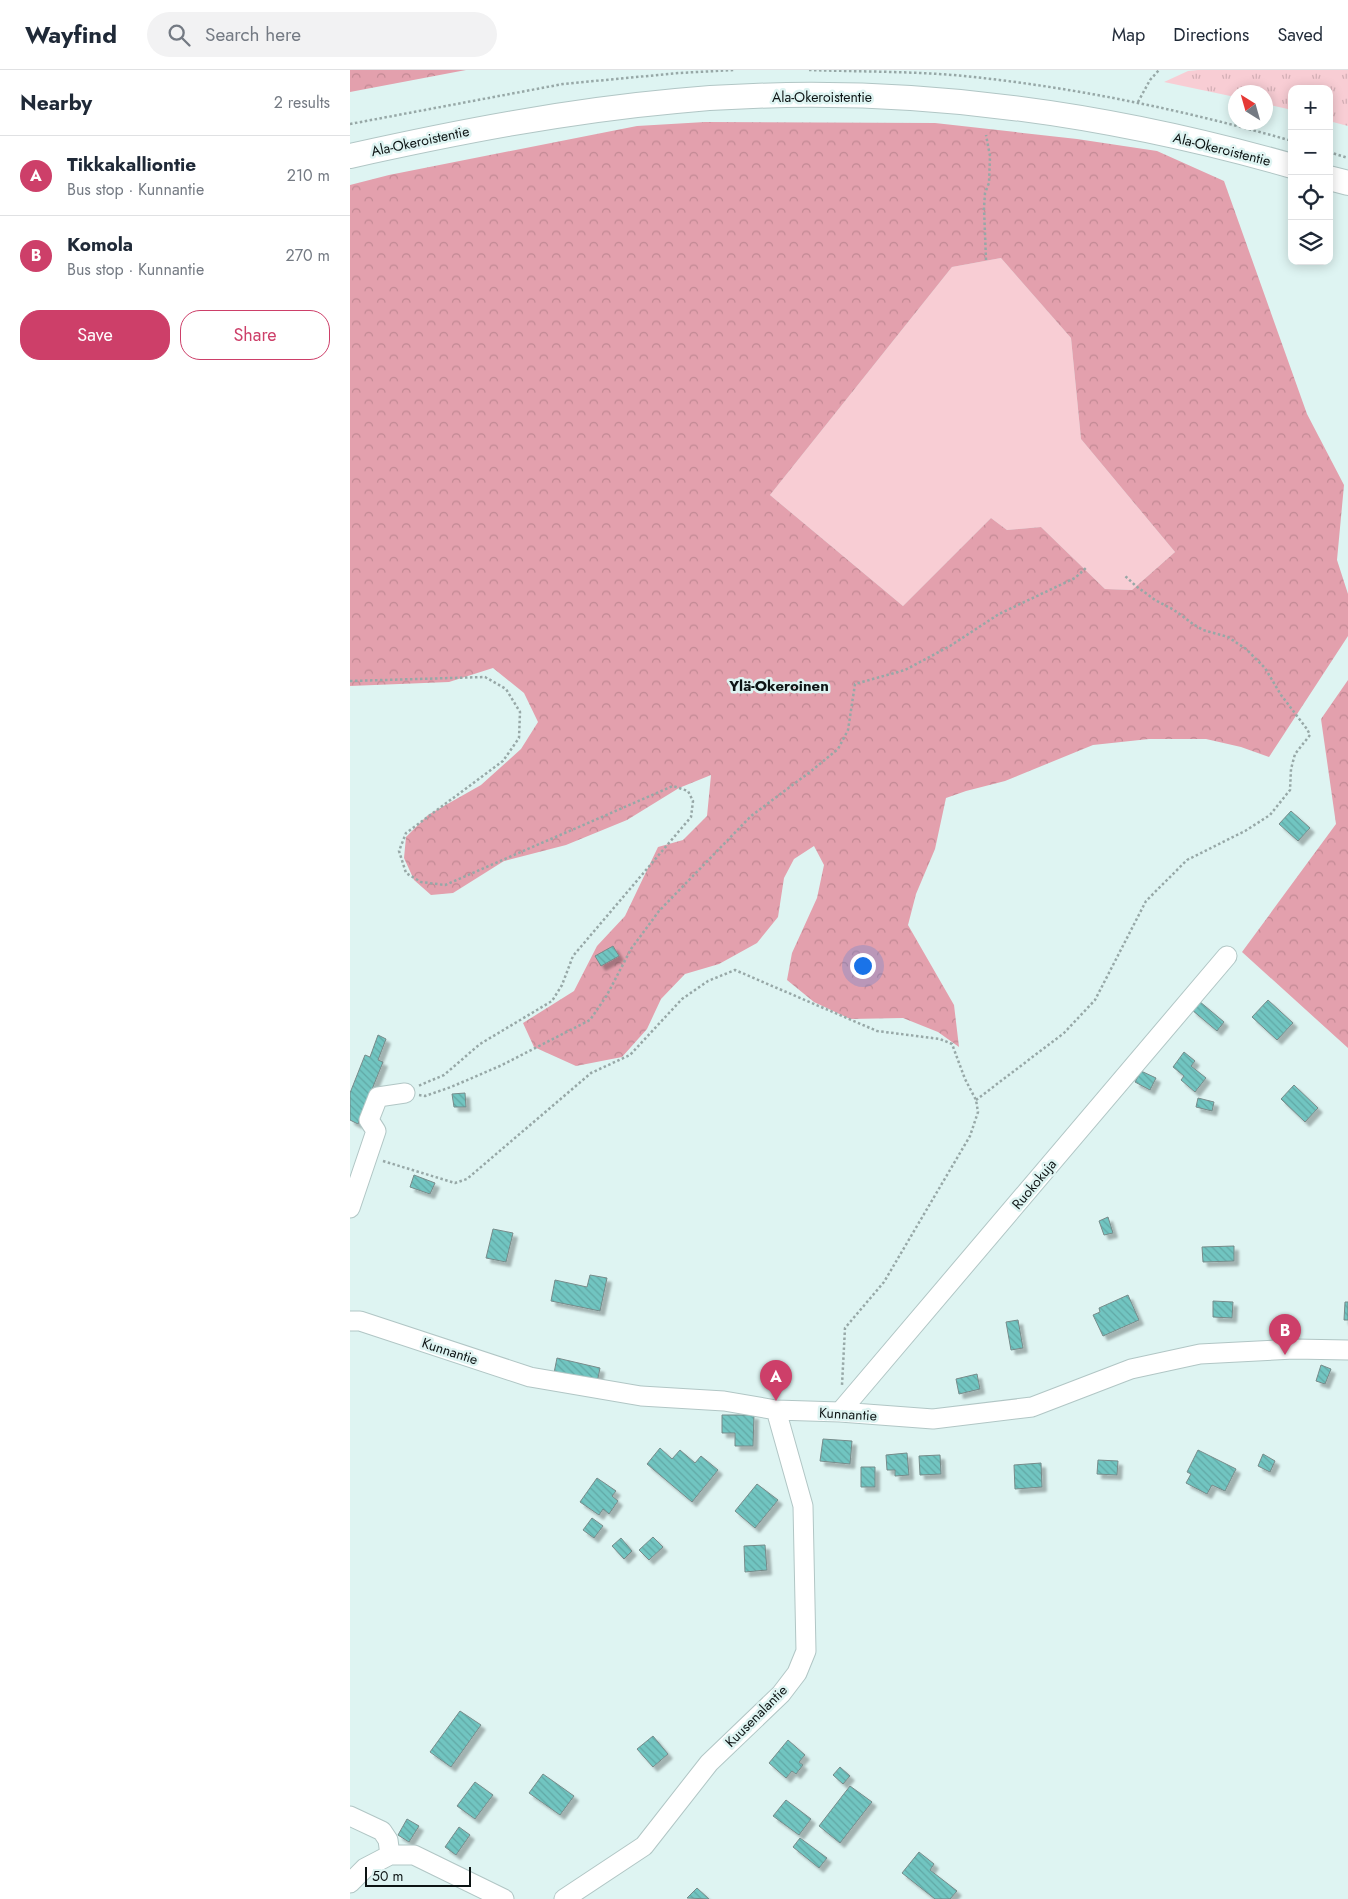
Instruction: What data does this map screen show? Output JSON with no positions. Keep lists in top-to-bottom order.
{
  "streets": {
    "main road": ["Ala-Okeroistentie"],
    "street": ["Ruokokuja", "Kunnantie", "Kuusenalantie"]
  },
  "crossings": [
    ["Ruokokuja", "Kunnantie"],
    ["Kunnantie", "Kuusenalantie"]
  ],
  "districts": ["Ylä-Okeroinen"],
  "scale_bar": "50 m",
  "north": "top left",
  "page": {
    "header": "Wayfind",
    "search": "Search here",
    "nav": ["Map", "Directions", "Saved"],
    "heading": ["Nearby", "2 results"],
    "map_buttons": ["+", "−"],
    "list": [
      {
        "mark": "A",
        "name": "Tikkakalliontie",
        "note": "Bus stop · Kunnantie",
        "value": "210 m"
      },
      {
        "mark": "B",
        "name": "Komola",
        "note": "Bus stop · Kunnantie",
        "value": "270 m"
      }
    ],
    "buttons": ["Save", "Share"],
    "pins": ["B", "A"],
    "scale": "50 m"
  }
}
